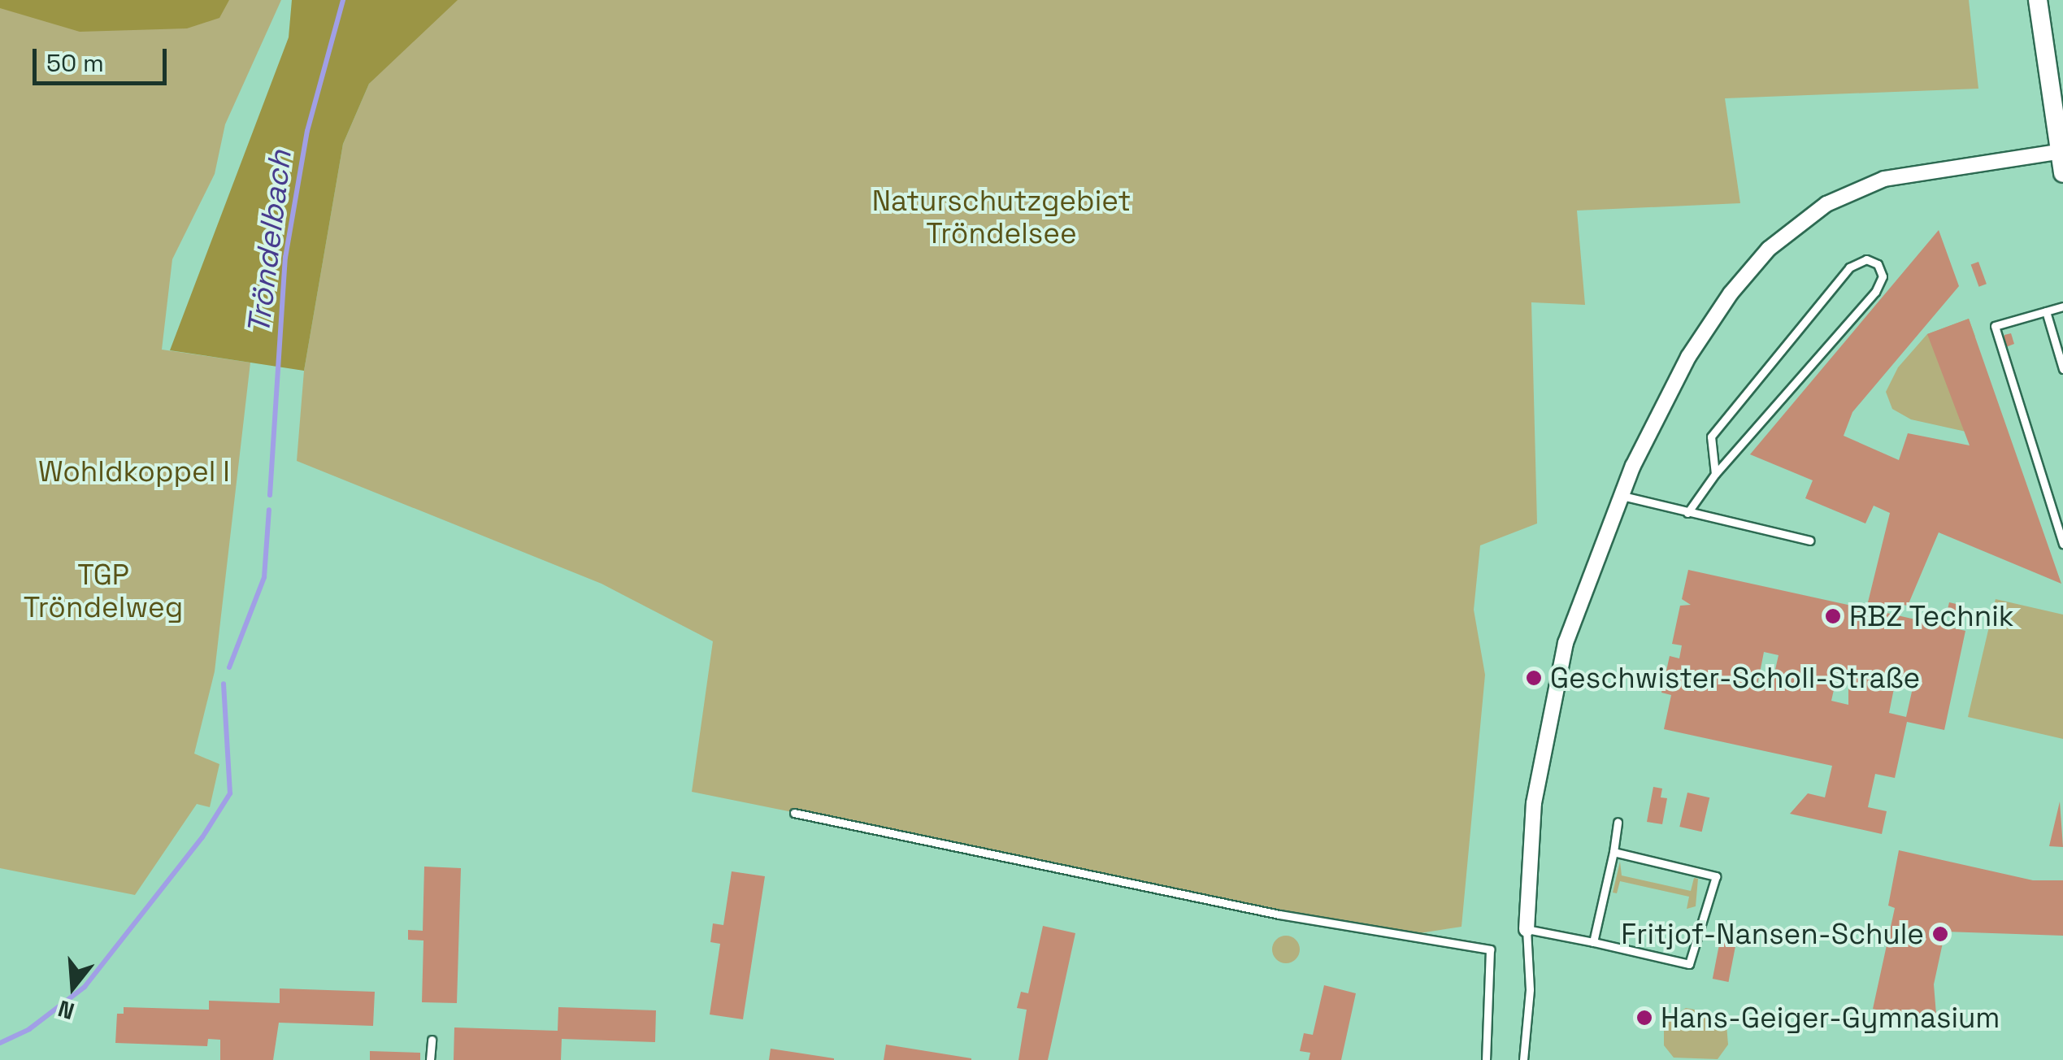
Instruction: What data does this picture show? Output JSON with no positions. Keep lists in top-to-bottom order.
{
  "water": ["Tröndelbach"],
  "parks": ["Naturschutzgebiet Tröndelsee", "Wohldkoppel I", "TGP Tröndelweg"],
  "places": [
    "RBZ Technik",
    "Geschwister-Scholl-Straße",
    "Fritjof-Nansen-Schule",
    "Hans-Geiger-Gymnasium"
  ],
  "scale_bar": "50 m",
  "north": "bottom"
}
